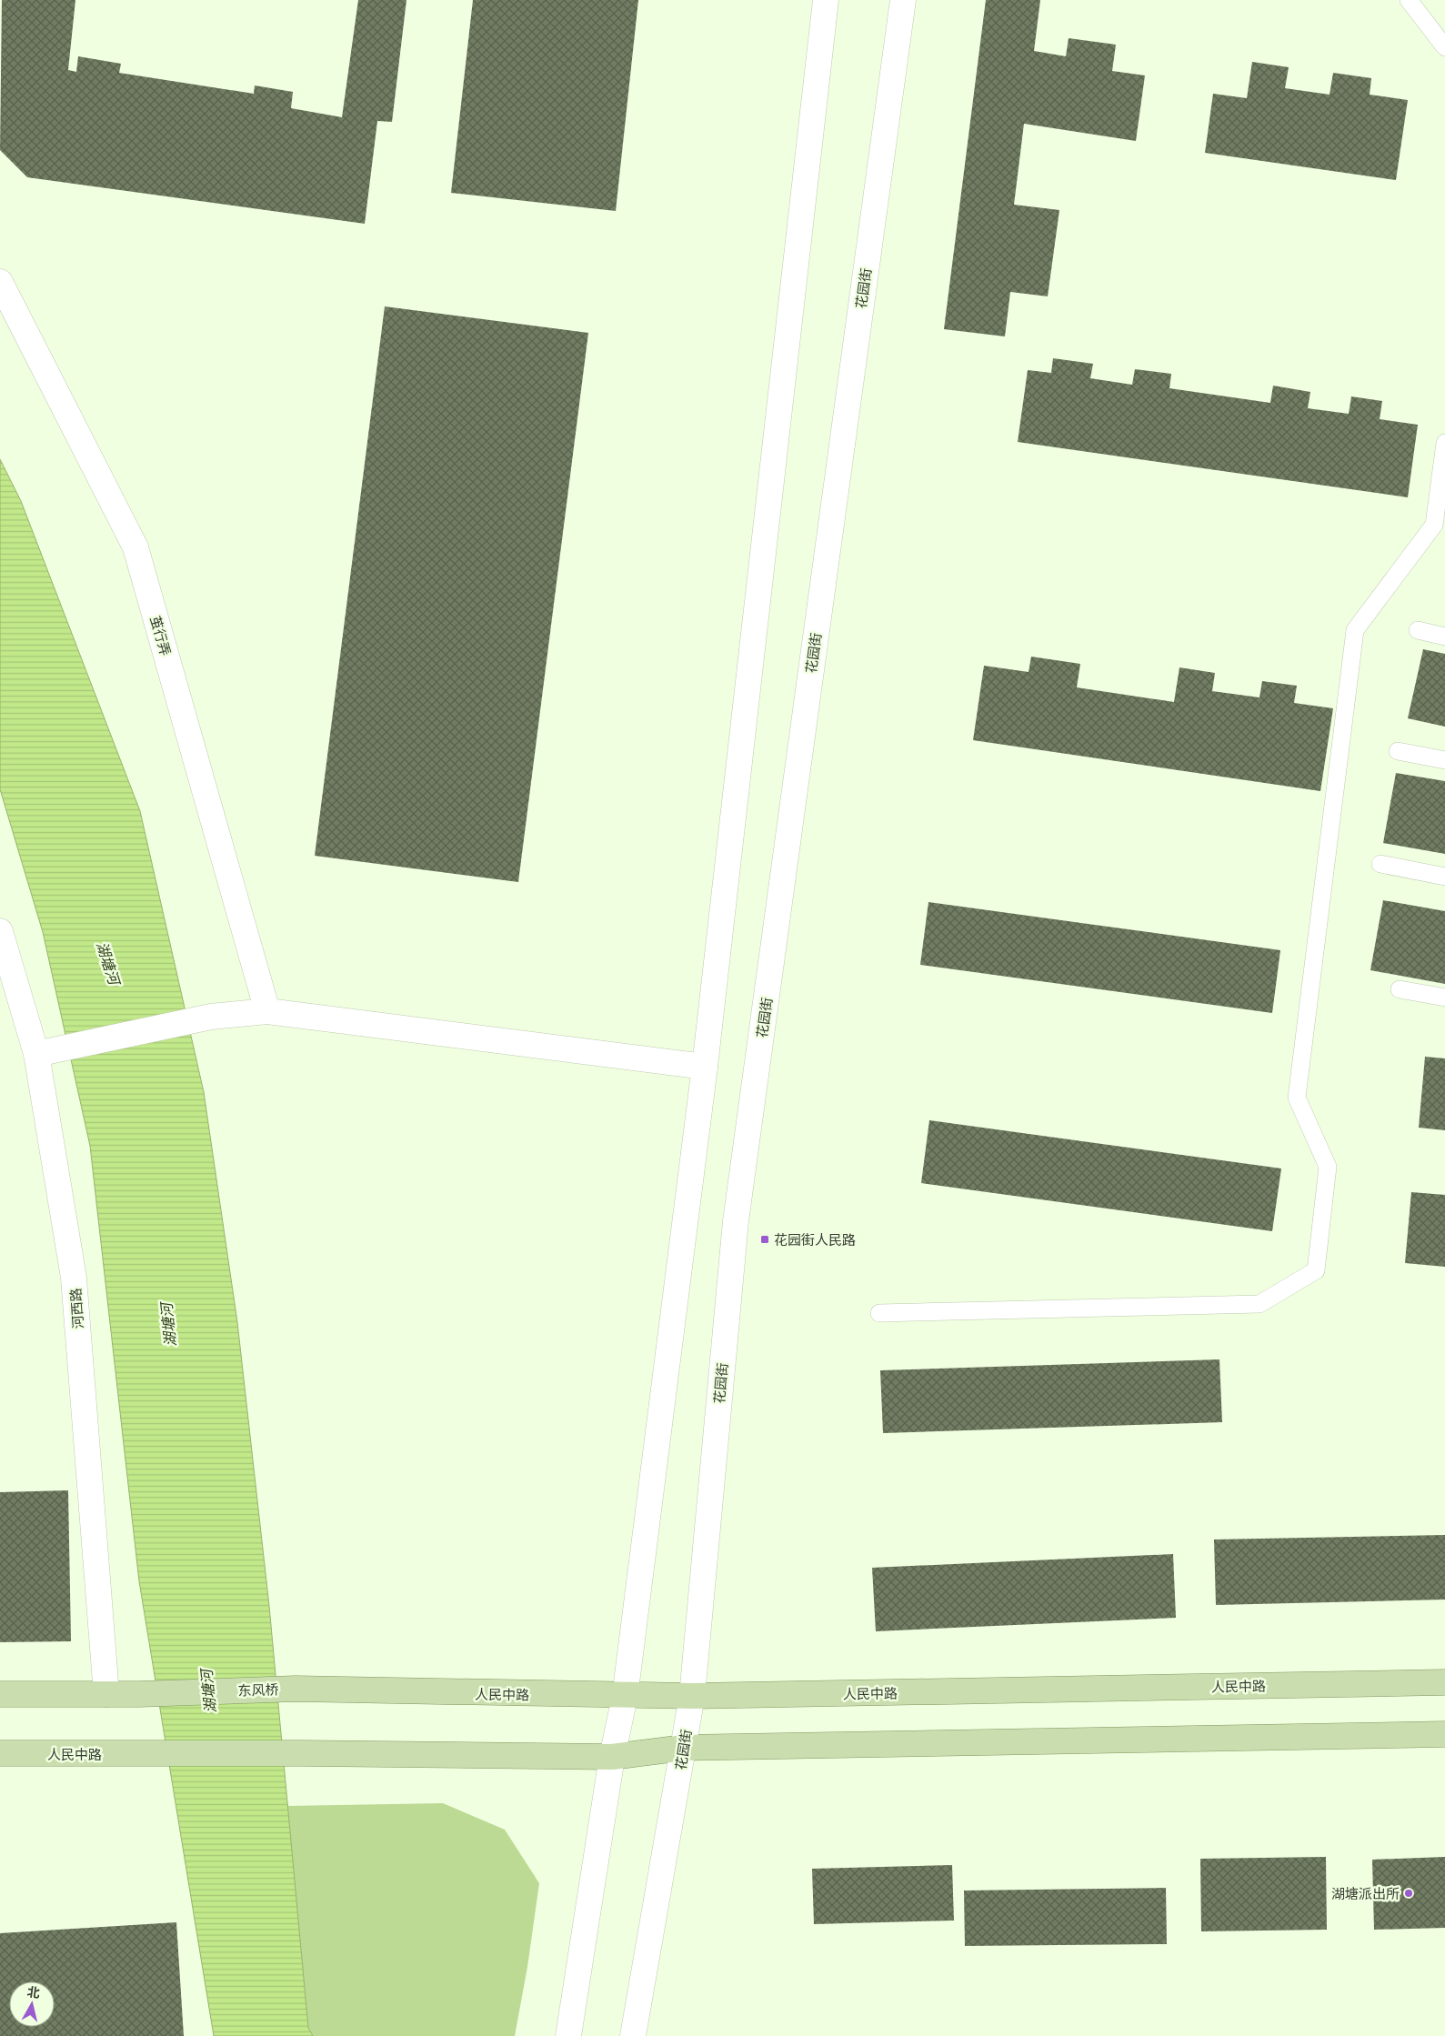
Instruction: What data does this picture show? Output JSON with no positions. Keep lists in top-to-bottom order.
{
  "streets": {
    "main road": [
      "花园街",
      "茧行弄",
      "河西路",
      "人民中路",
      "东风桥"
    ]
  },
  "crossings": [
    ["花园街", "人民中路"],
    ["河西路", "东风桥"],
    ["人民中路", "东风桥"]
  ],
  "water": ["湖塘河"],
  "places": {
    "transit": ["花园街人民路"],
    "other": ["湖塘派出所"]
  },
  "north": "top"
}
